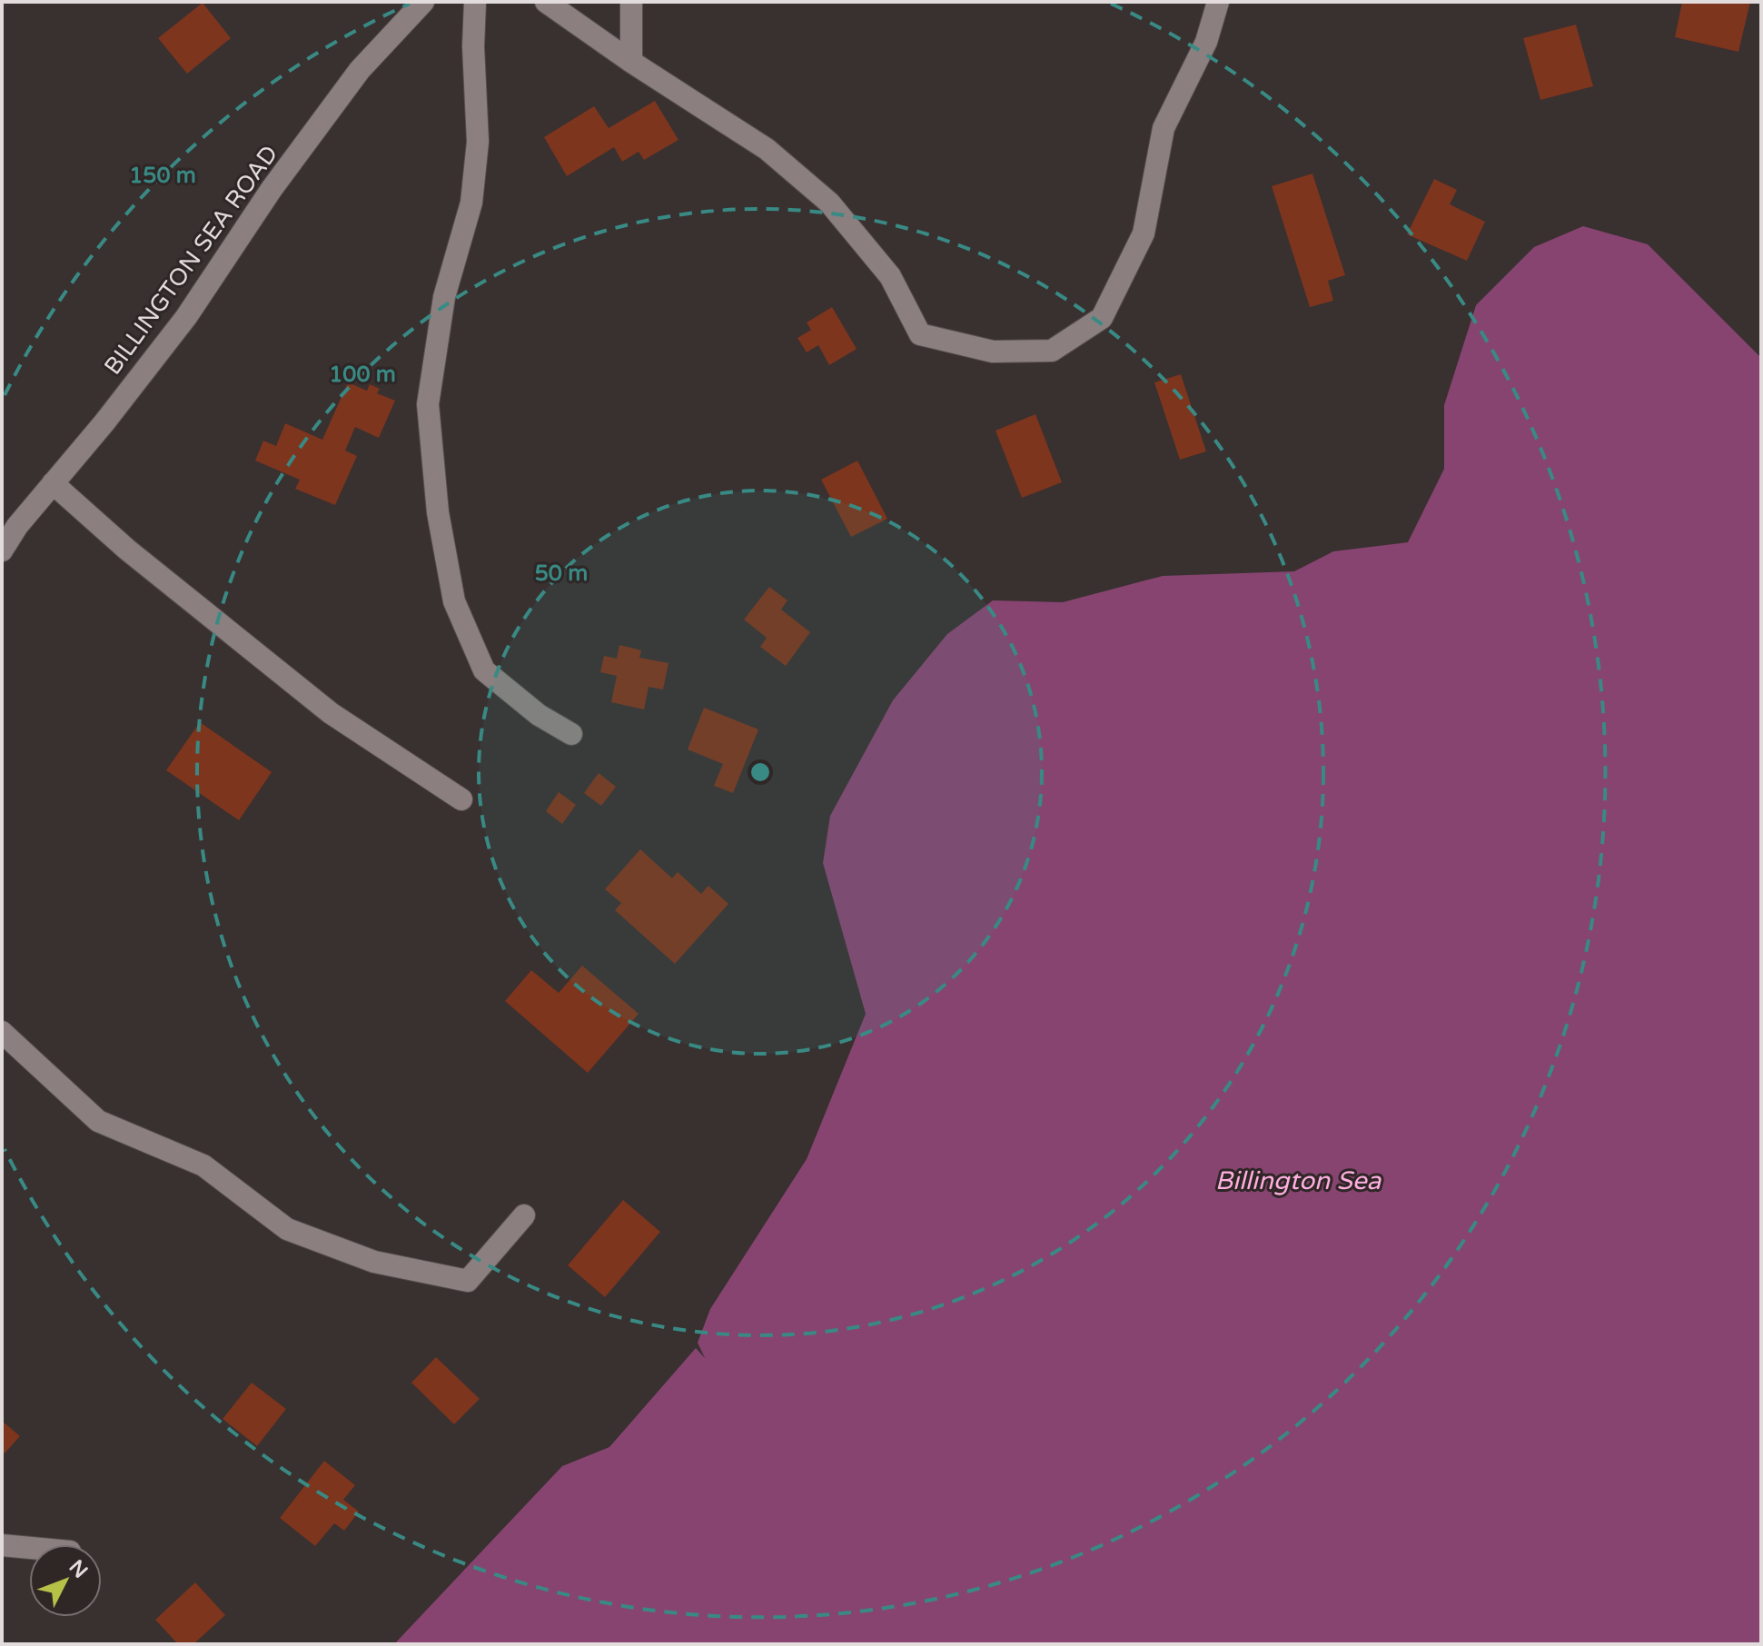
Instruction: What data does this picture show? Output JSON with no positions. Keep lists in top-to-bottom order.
{
  "streets": {
    "street": ["BILLINGTON SEA ROAD"]
  },
  "water": ["Billington Sea"],
  "north": "top right",
  "rings": ["150 m", "100 m", "50 m"]
}
